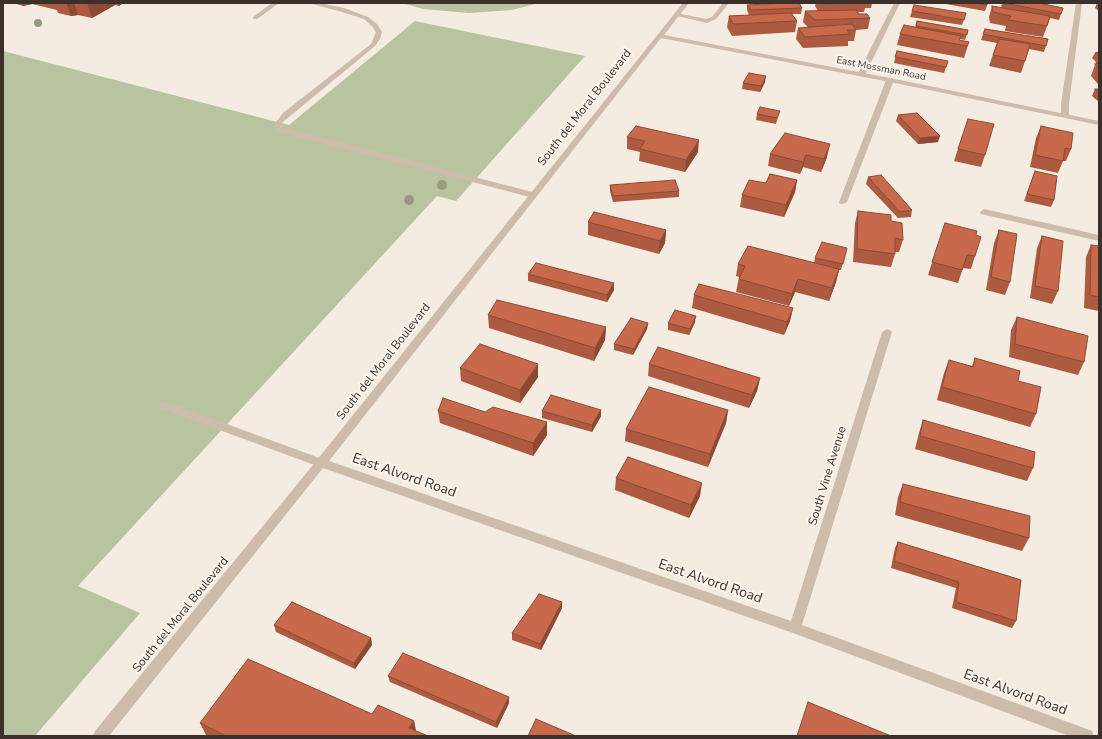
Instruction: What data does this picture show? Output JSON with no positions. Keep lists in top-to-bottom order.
{
  "streets": {
    "street": [
      "East Mossman Road",
      "South del Moral Boulevard",
      "East Alvord Road",
      "South Vine Avenue"
    ]
  },
  "crossings": [
    ["East Mossman Road", "South del Moral Boulevard"],
    ["South del Moral Boulevard", "East Alvord Road"],
    ["East Alvord Road", "South Vine Avenue"]
  ]
}
